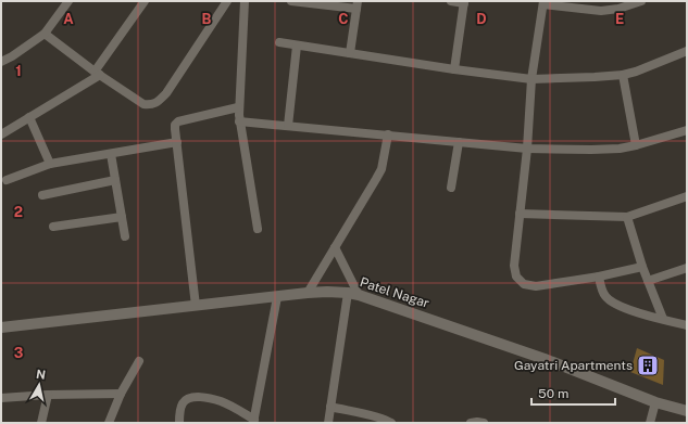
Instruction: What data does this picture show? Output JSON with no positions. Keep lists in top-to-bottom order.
{
  "streets": {
    "street": ["Patel Nagar"]
  },
  "places": {
    "building": ["Gayatri Apartments"]
  },
  "scale_bar": "50 m",
  "north": "top",
  "grid": {
    "columns": [
      "A",
      "B",
      "C",
      "D",
      "E"
    ],
    "rows": ["1", "2", "3"]
  }
}
